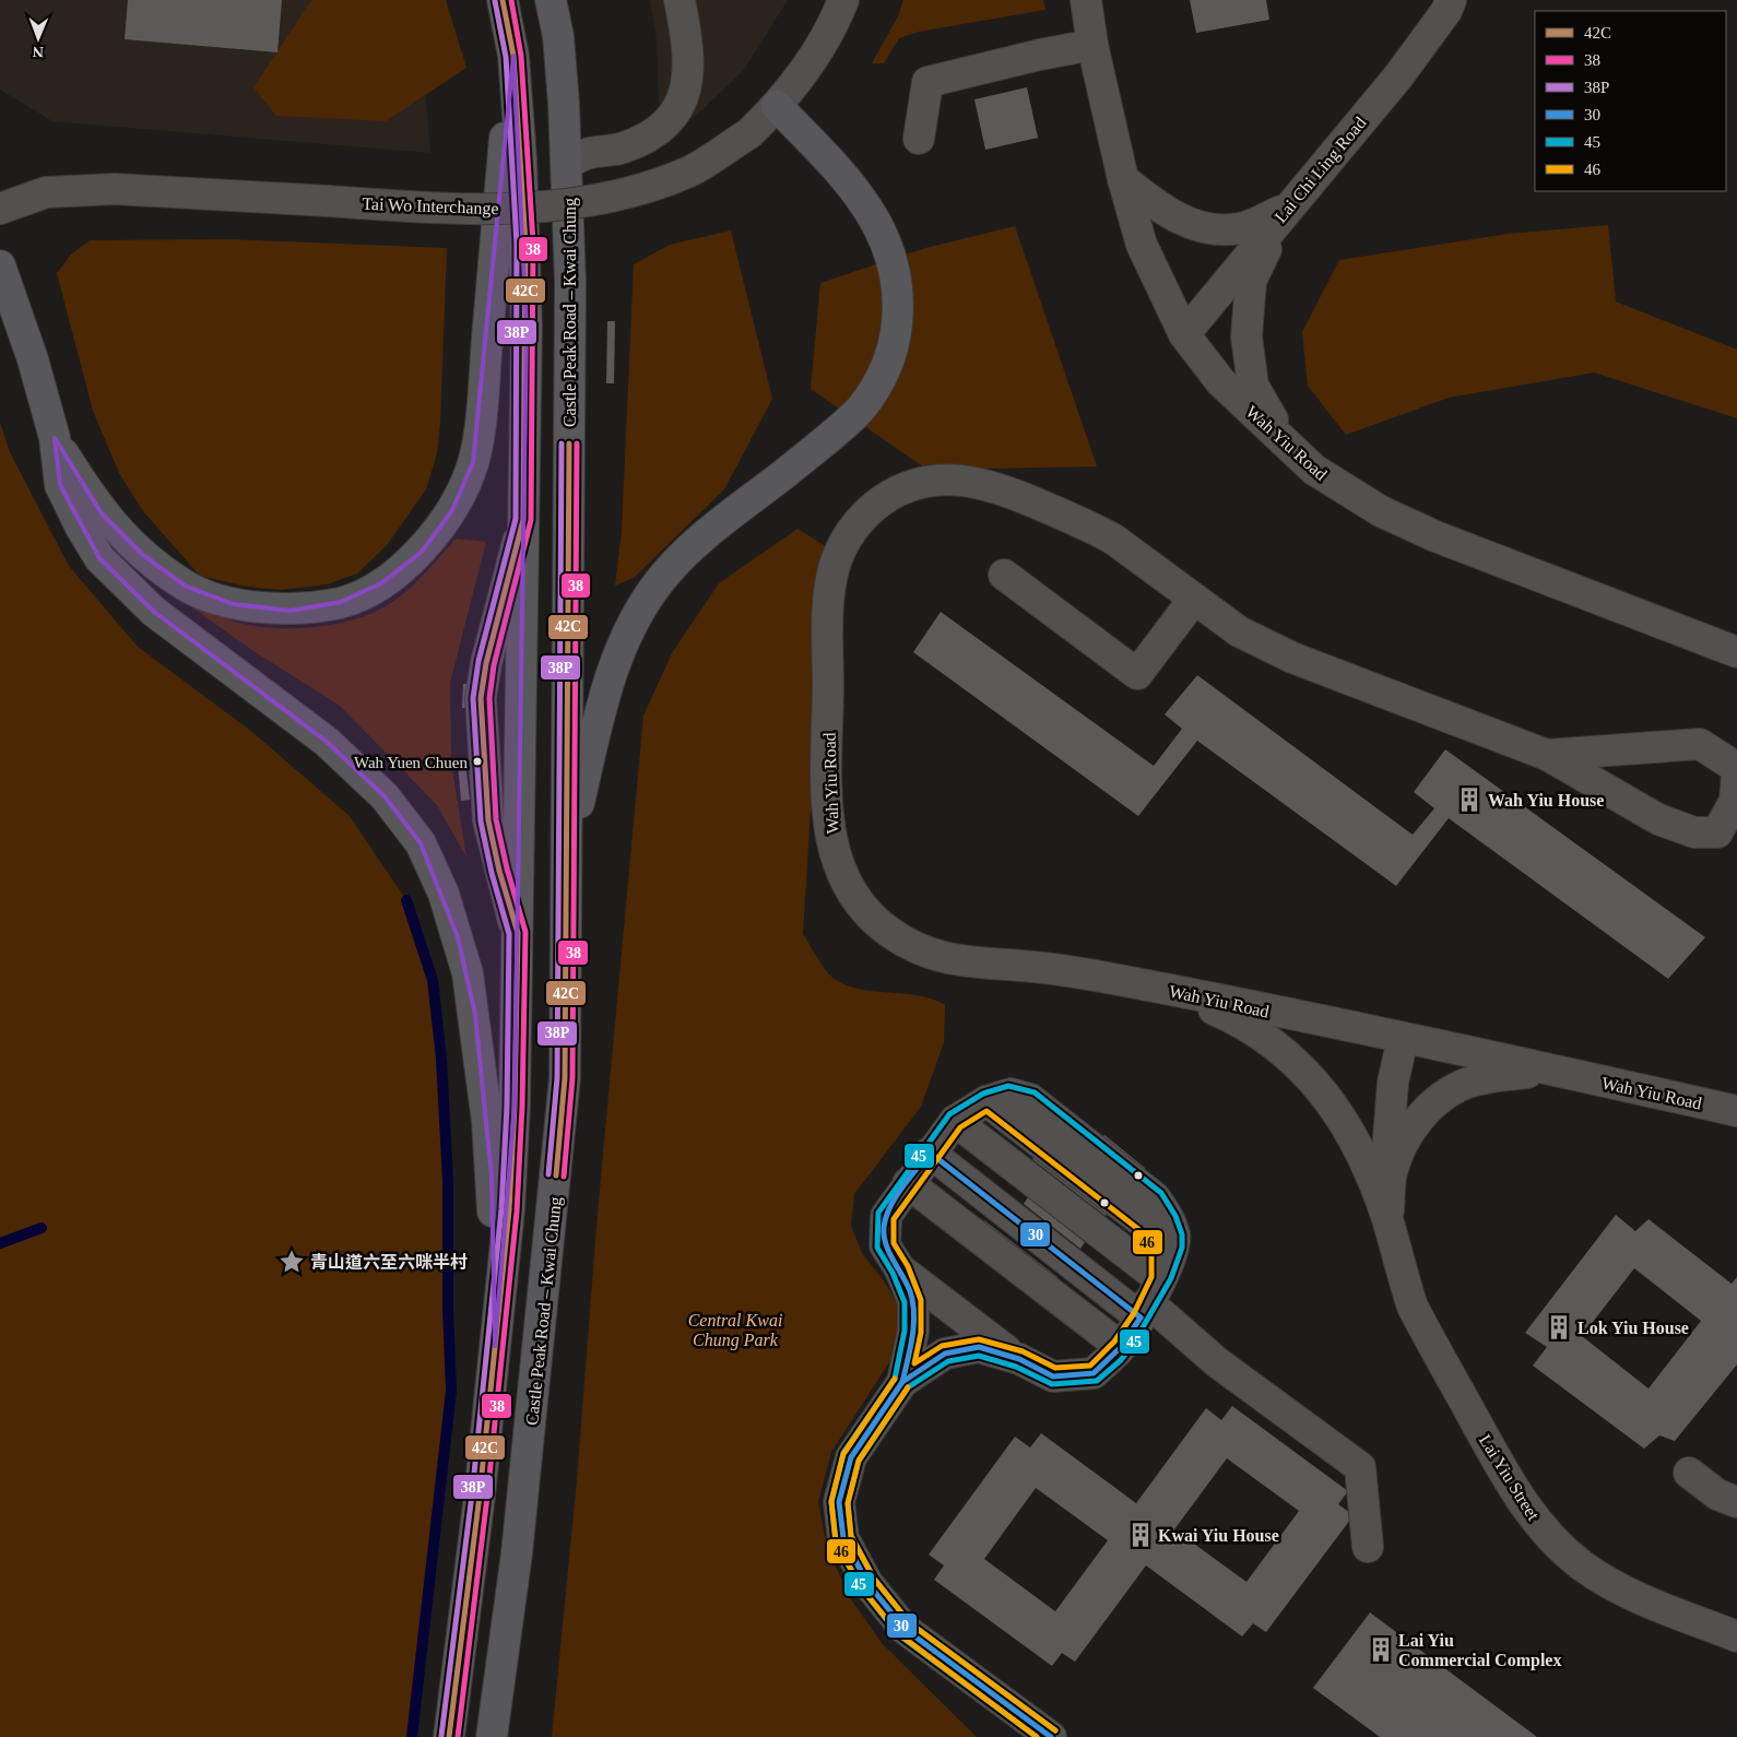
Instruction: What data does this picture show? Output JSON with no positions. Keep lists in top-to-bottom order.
{
  "streets": {
    "main road": ["Castle Peak Road – Kwai Chung"],
    "street": [
      "Lai Chi Ling Road",
      "Tai Wo Interchange",
      "Wah Yiu Road",
      "Lai Yiu Street"
    ]
  },
  "crossings": [
    ["Lai Chi Ling Road", "Wah Yiu Road"],
    ["Wah Yiu Road", "Lai Yiu Street"]
  ],
  "parks": ["Central Kwai Chung Park"],
  "places": {
    "other": ["Wah Yuen Chuen"],
    "building": [
      "Wah Yiu House",
      "Lok Yiu House",
      "Kwai Yiu House",
      "Lai Yiu Commercial Complex"
    ],
    "place": ["青山道六至六咪半村"]
  },
  "lines": [
    "transit line 42C",
    "transit line 38",
    "transit line 38P",
    "transit line 45",
    "transit line 46",
    "transit line 30"
  ],
  "legend": [
    "42C",
    "38",
    "38P",
    "30",
    "45",
    "46"
  ],
  "north": "bottom"
}
